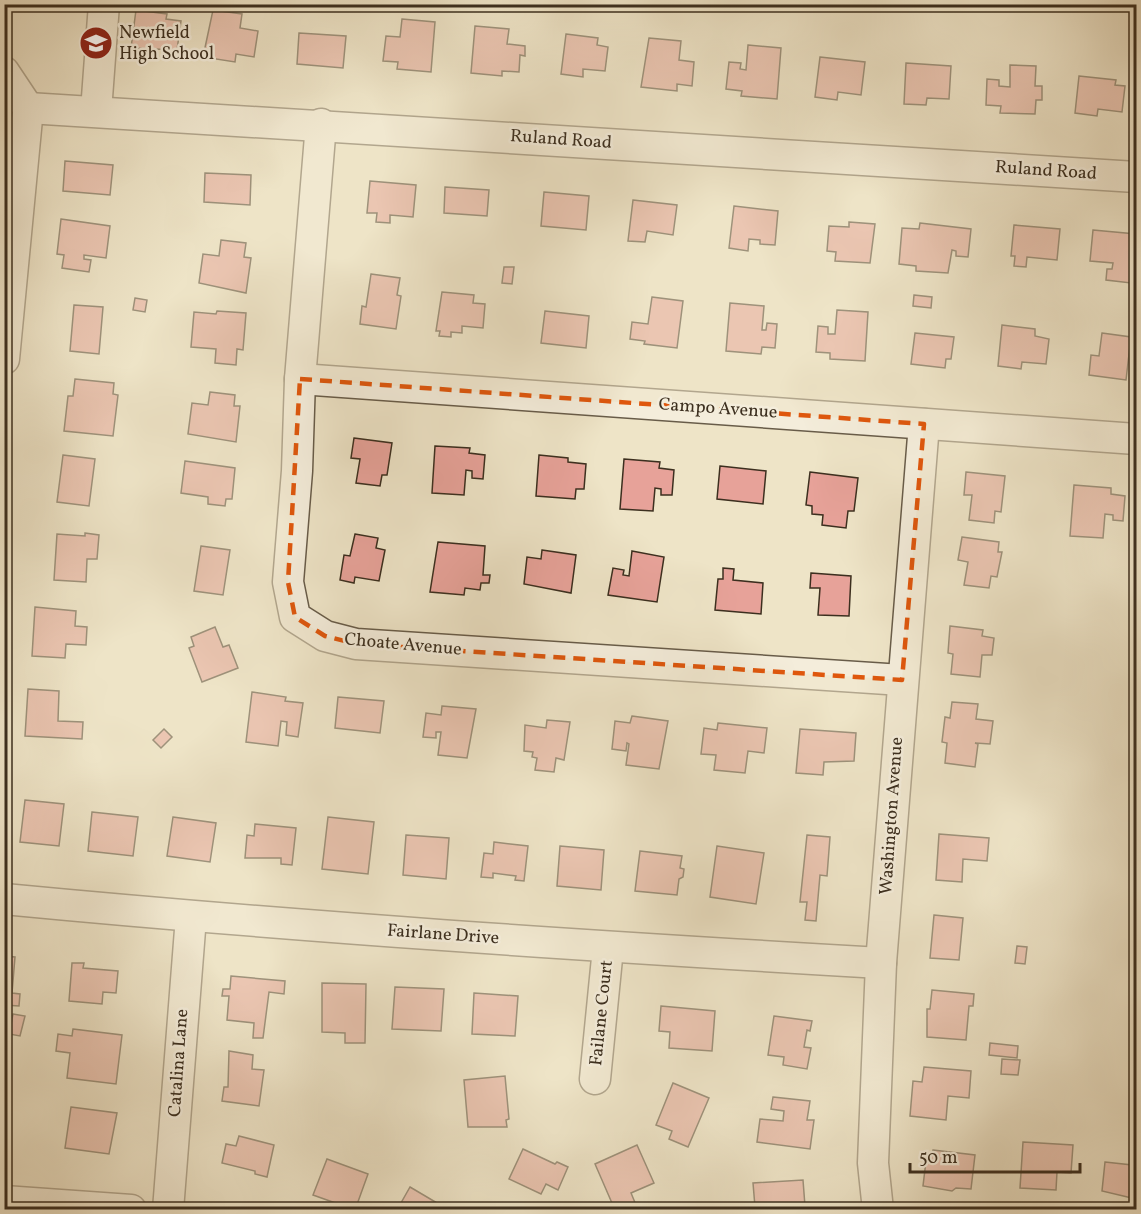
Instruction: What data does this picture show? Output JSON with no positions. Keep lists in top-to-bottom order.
{
  "streets": {
    "street": [
      "Ruland Road",
      "Campo Avenue",
      "Choate Avenue",
      "Washington Avenue",
      "Fairlane Drive",
      "Failane Court",
      "Catalina Lane"
    ]
  },
  "crossings": [
    ["Ruland Road", "Choate Avenue"],
    ["Campo Avenue", "Choate Avenue"],
    ["Campo Avenue", "Washington Avenue"],
    ["Choate Avenue", "Washington Avenue"],
    ["Washington Avenue", "Fairlane Drive"],
    ["Fairlane Drive", "Failane Court"],
    ["Fairlane Drive", "Catalina Lane"]
  ],
  "places": {
    "school or university": ["Newfield High School"]
  },
  "scale_bar": "50 m"
}
